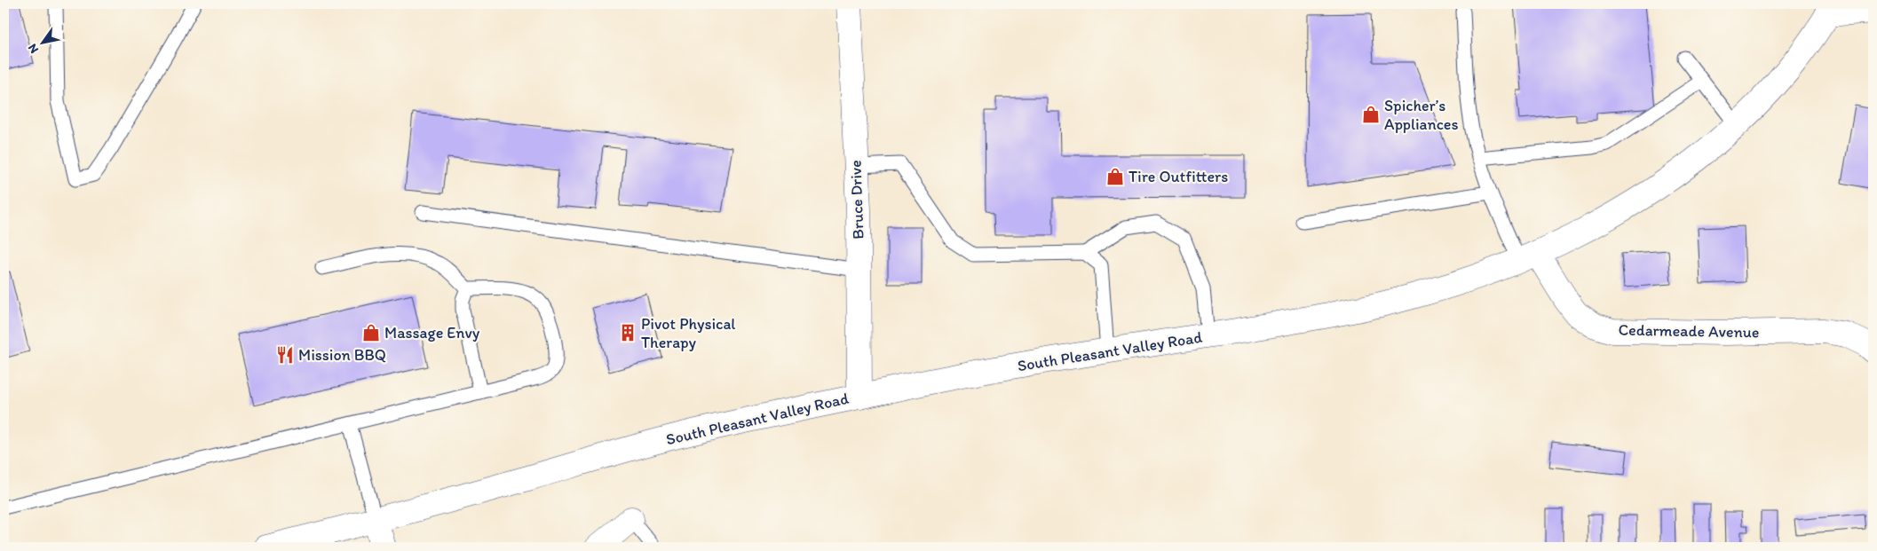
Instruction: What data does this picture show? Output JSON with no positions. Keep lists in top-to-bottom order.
{
  "streets": {
    "street": ["Bruce Drive", "Cedarmeade Avenue", "South Pleasant Valley Road"]
  },
  "crossings": [
    ["Bruce Drive", "South Pleasant Valley Road"],
    ["Cedarmeade Avenue", "South Pleasant Valley Road"]
  ],
  "places": {
    "shop": ["Spicher’s Appliances", "Tire Outfitters", "Massage Envy"],
    "building": ["Pivot Physical Therapy"],
    "restaurant": ["Mission BBQ"]
  },
  "north": "bottom left"
}
